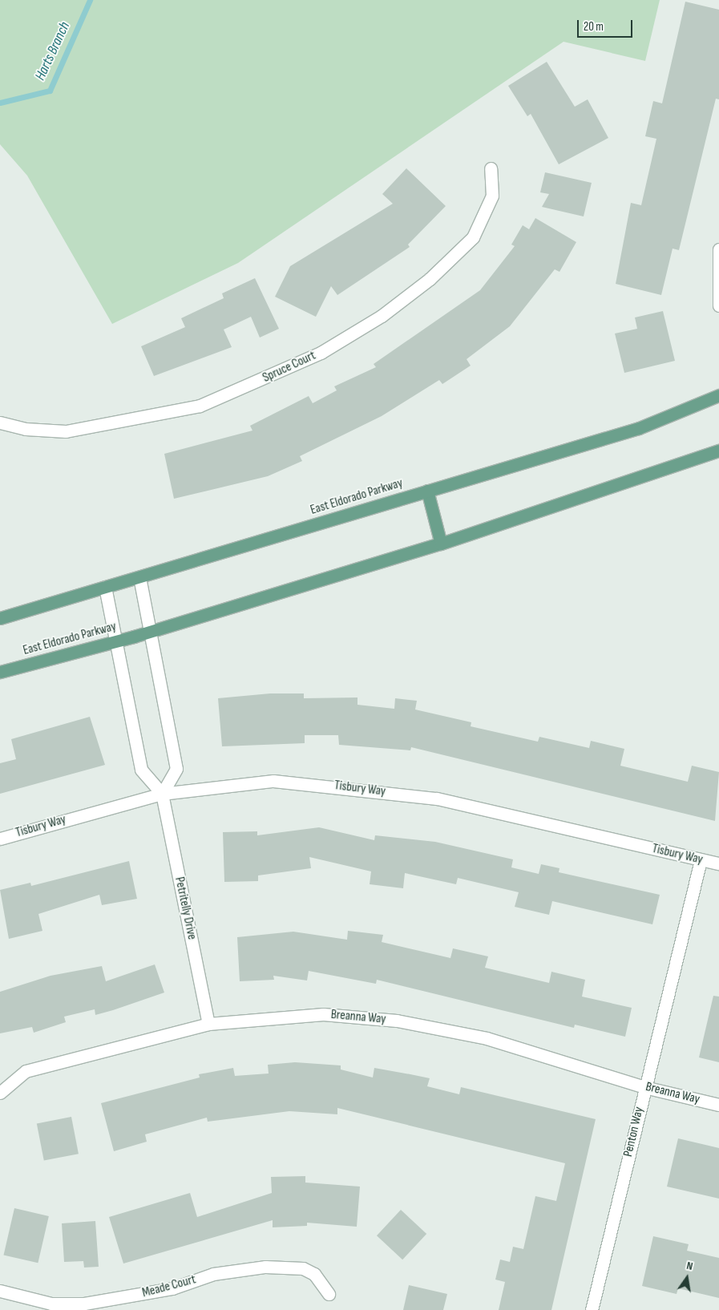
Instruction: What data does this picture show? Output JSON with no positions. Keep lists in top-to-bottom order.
{
  "streets": {
    "main road": ["East Eldorado Parkway"],
    "street": [
      "Spruce Court",
      "Tisbury Way",
      "Petritelly Drive",
      "Breanna Way",
      "Penton Way",
      "Meade Court"
    ]
  },
  "crossings": [
    ["East Eldorado Parkway", "Petritelly Drive"],
    ["Tisbury Way", "Petritelly Drive"],
    ["Tisbury Way", "Penton Way"],
    ["Petritelly Drive", "Breanna Way"],
    ["Breanna Way", "Penton Way"]
  ],
  "water": ["Harts Branch"],
  "scale_bar": "20 m",
  "north": "top"
}
